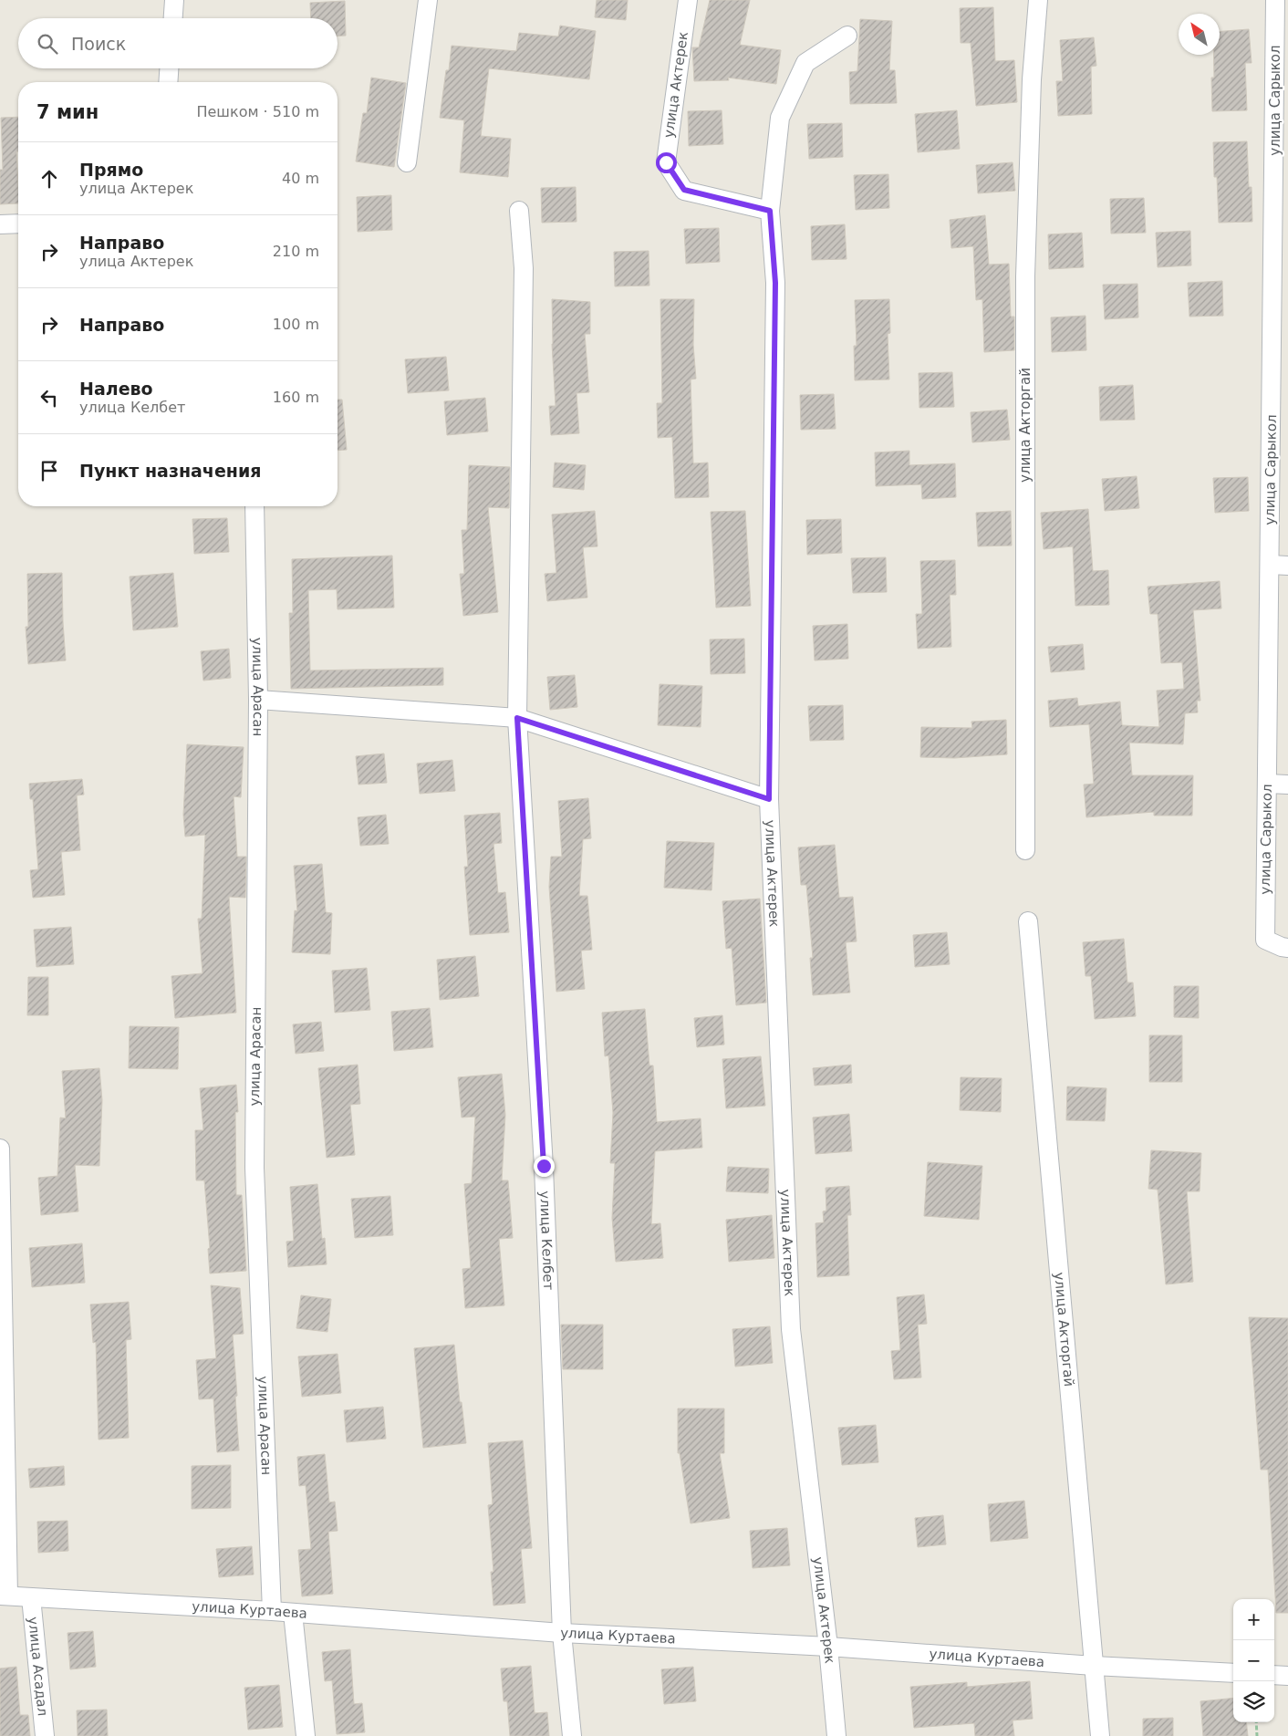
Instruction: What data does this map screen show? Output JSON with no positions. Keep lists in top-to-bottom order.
{
  "streets": {
    "street": [
      "улица Актерек",
      "улица Сарыкол",
      "улица Акторгай",
      "улица Арасан",
      "улица Келбет",
      "улица Куртаева",
      "улица Асадал"
    ]
  },
  "crossings": [
    ["улица Актерек", "улица Куртаева"],
    ["улица Акторгай", "улица Куртаева"],
    ["улица Арасан", "улица Куртаева"],
    ["улица Келбет", "улица Куртаева"],
    ["улица Куртаева", "улица Асадал"]
  ],
  "north": "top left",
  "page": {
    "search": "Поиск",
    "heading": ["7 мин", "Пешком · 510 m"],
    "list": [
      ["Прямо", "улица Актерек", "40 m"],
      ["Направо", "улица Актерек", "210 m"],
      ["Направо", "100 m"],
      ["Налево", "улица Келбет", "160 m"],
      "Пункт назначения"
    ],
    "map_buttons": ["+", "−"]
  }
}
